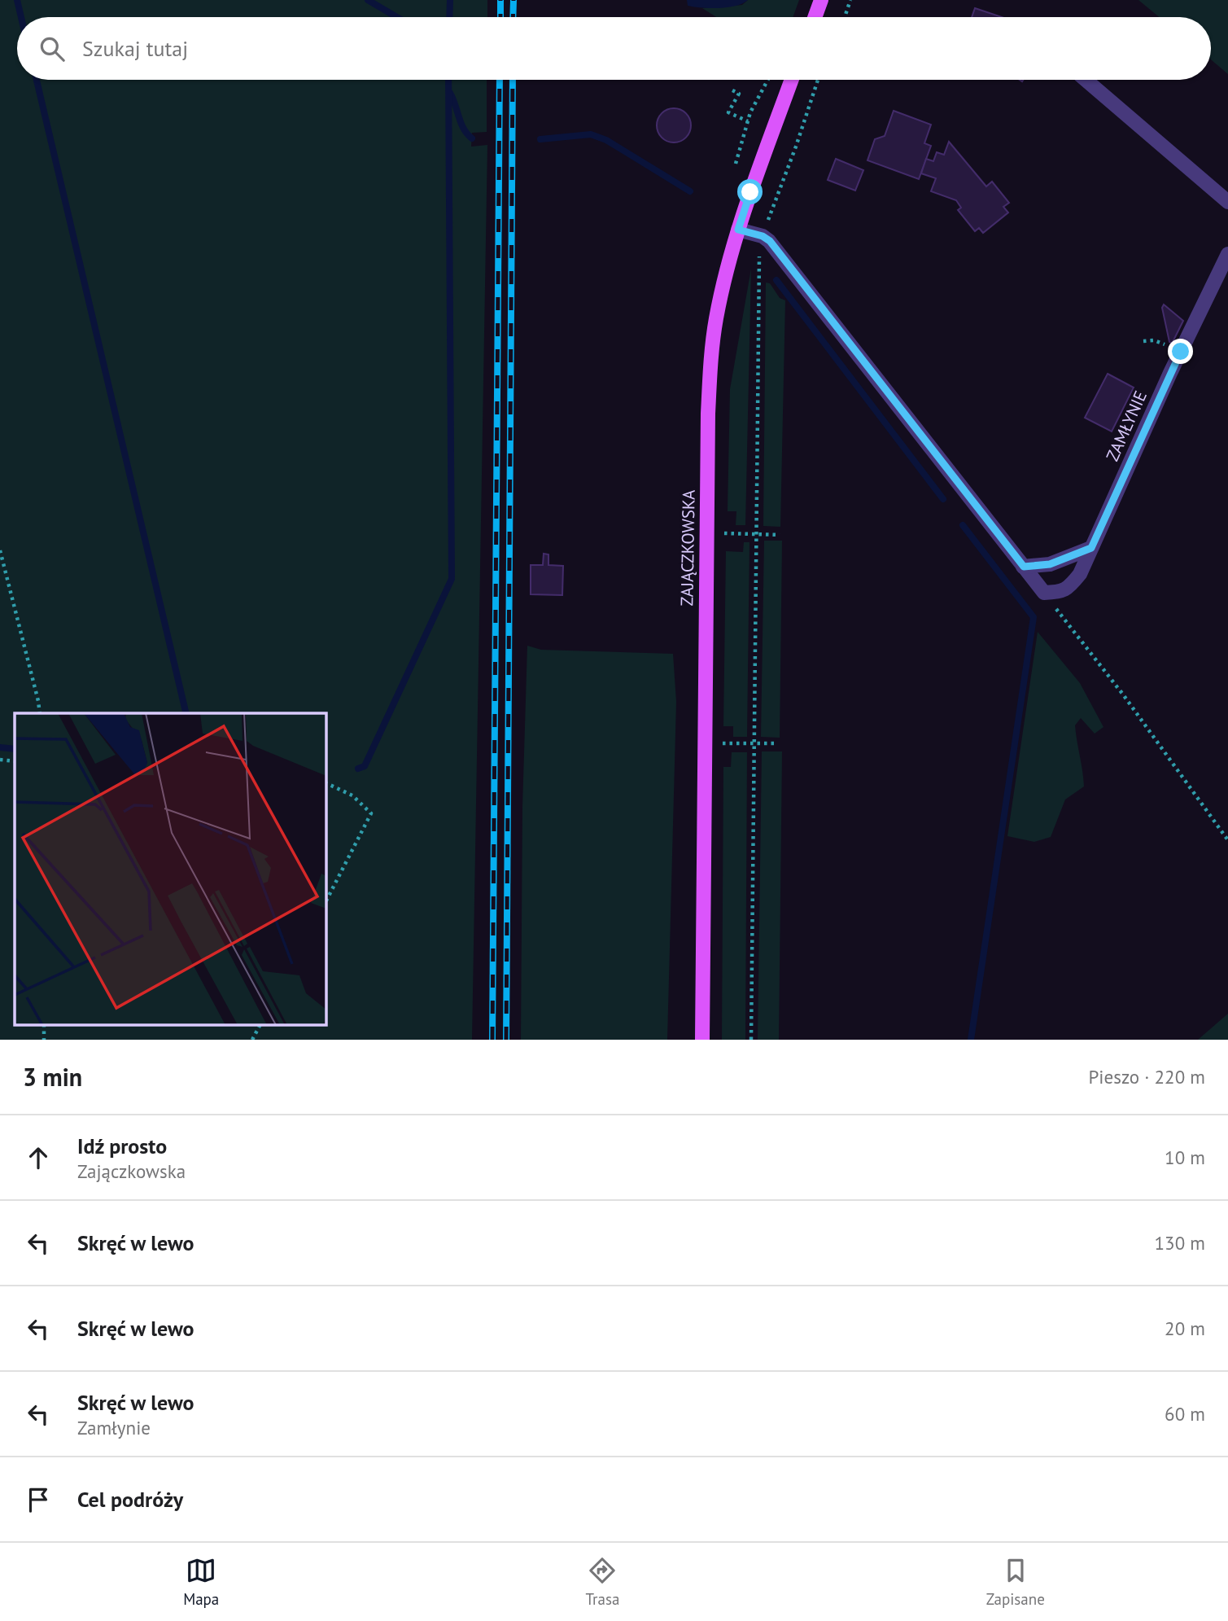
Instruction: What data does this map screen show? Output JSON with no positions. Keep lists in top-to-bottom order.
{
  "streets": {
    "main road": ["ZAJĄCZKOWSKA"],
    "street": ["ZAMŁYNIE"]
  },
  "page": {
    "search": "Szukaj tutaj",
    "heading": ["3 min", "Pieszo · 220 m"],
    "list": [
      ["Idź prosto", "Zajączkowska", "10 m"],
      ["Skręć w lewo", "130 m"],
      ["Skręć w lewo", "20 m"],
      ["Skręć w lewo", "Zamłynie", "60 m"],
      "Cel podróży"
    ],
    "nav": ["Mapa", "Trasa", "Zapisane"]
  }
}
